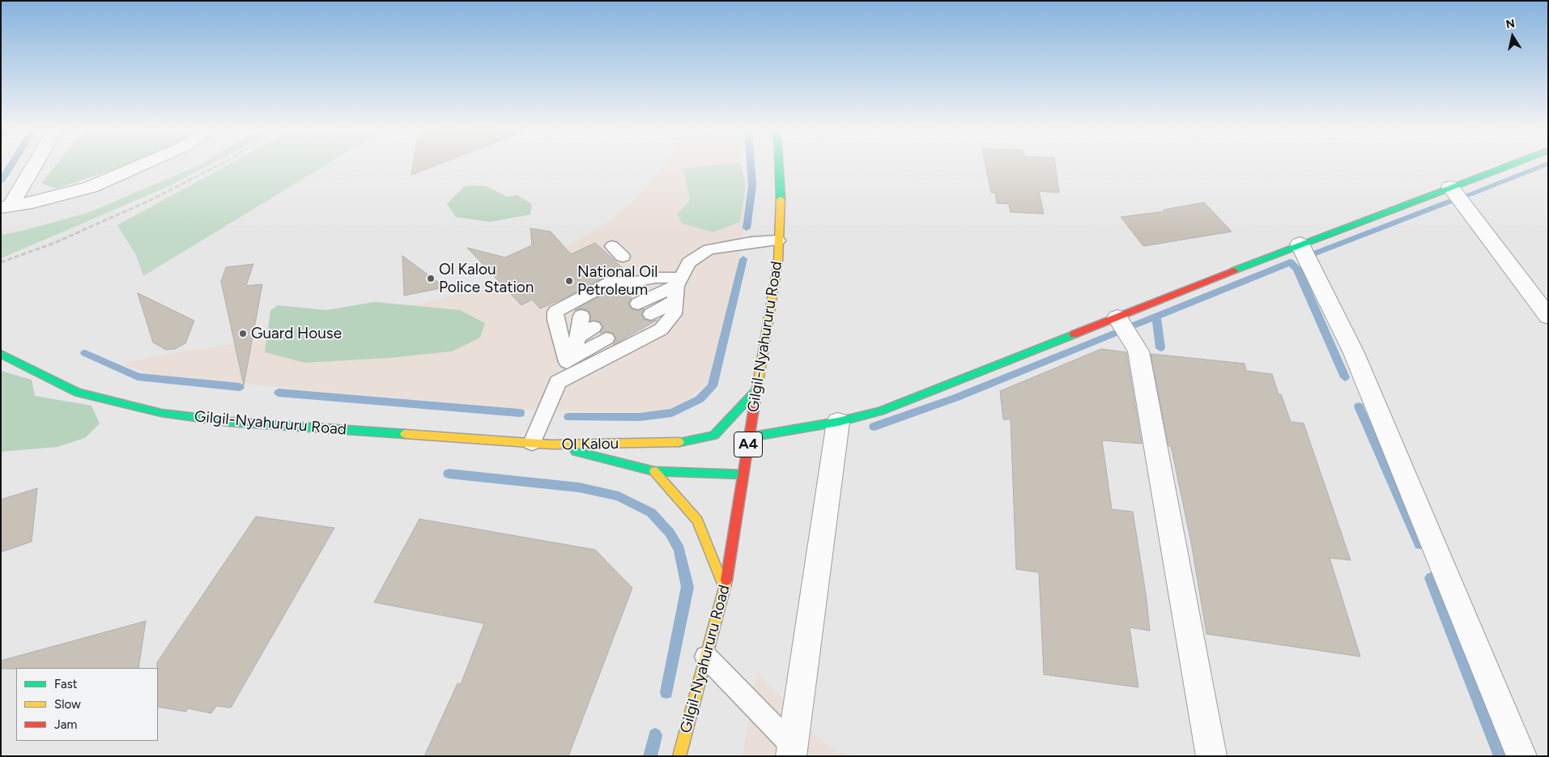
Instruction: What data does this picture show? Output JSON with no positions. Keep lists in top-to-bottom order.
{
  "streets": {
    "main road": ["Gilgil-Nyahururu Road", "Ol Kalou", "A4"]
  },
  "crossings": [
    ["Gilgil-Nyahururu Road", "Ol Kalou"]
  ],
  "places": ["Ol Kalou Police Station", "National Oil Petroleum", "Guard House"],
  "legend": ["Fast", "Slow", "Jam"],
  "north": "top"
}
